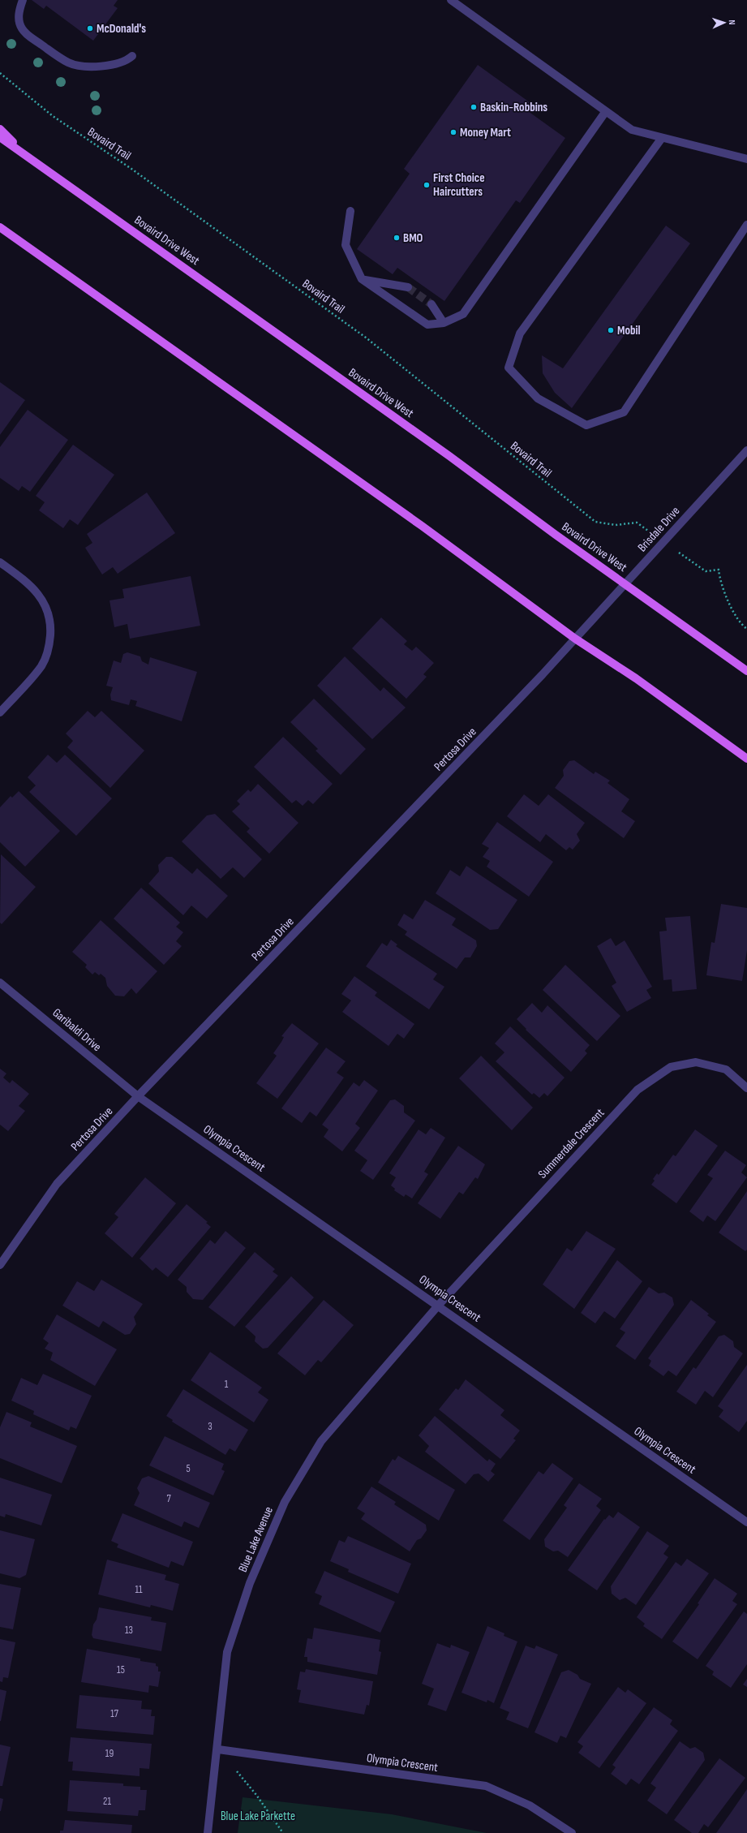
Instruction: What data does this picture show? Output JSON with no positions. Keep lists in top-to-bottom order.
{
  "streets": {
    "main road": ["Bovaird Drive West"],
    "street": [
      "Brisdale Drive",
      "Pertosa Drive",
      "Garibaldi Drive",
      "Summerdale Crescent",
      "Olympia Crescent",
      "Blue Lake Avenue"
    ],
    "path": ["Bovaird Trail"]
  },
  "crossings": [
    ["Bovaird Drive West", "Brisdale Drive"],
    ["Brisdale Drive", "Pertosa Drive"],
    ["Pertosa Drive", "Garibaldi Drive"],
    ["Pertosa Drive", "Olympia Crescent"],
    ["Garibaldi Drive", "Olympia Crescent"],
    ["Summerdale Crescent", "Olympia Crescent"],
    ["Summerdale Crescent", "Blue Lake Avenue"],
    ["Olympia Crescent", "Blue Lake Avenue"]
  ],
  "parks": ["Blue Lake Parkette"],
  "places": [
    "McDonald's",
    "Baskin-Robbins",
    "Money Mart",
    "First Choice Haircutters",
    "BMO",
    "Mobil"
  ],
  "house_numbers": [
    "1",
    "3",
    "5",
    "7",
    "11",
    "13",
    "15",
    "17",
    "19",
    "21"
  ],
  "north": "right"
}
